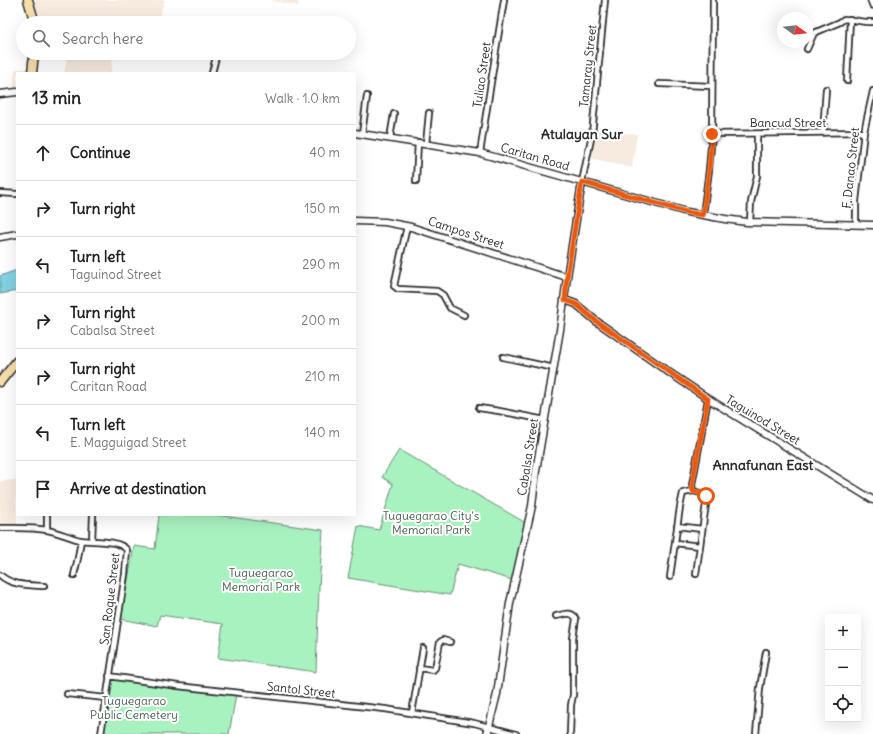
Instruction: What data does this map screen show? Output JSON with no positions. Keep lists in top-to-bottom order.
{
  "streets": {
    "street": [
      "Tamaray Street",
      "Tuliao Street",
      "Bancud Street",
      "Caritan Road",
      "F. Danao Street",
      "Campos Street",
      "Taguinod Street",
      "Cabalsa Street",
      "San Roque Street",
      "Santol Street"
    ]
  },
  "crossings": [
    ["Tamaray Street", "Caritan Road"],
    ["Tamaray Street", "Cabalsa Street"],
    ["Tuliao Street", "Caritan Road"],
    ["Bancud Street", "F. Danao Street"],
    ["Caritan Road", "F. Danao Street"],
    ["Caritan Road", "Cabalsa Street"],
    ["Campos Street", "Cabalsa Street"],
    ["Taguinod Street", "Cabalsa Street"],
    ["Cabalsa Street", "Santol Street"],
    ["San Roque Street", "Santol Street"]
  ],
  "districts": ["Atulayan Sur", "Annafunan East"],
  "parks": ["Tuguegarao City's Memorial Park", "Tuguegarao Memorial Park", "Tuguegarao Public Cemetery"],
  "north": "right",
  "page": {
    "search": "Search here",
    "heading": ["13 min", "Walk · 1.0 km"],
    "list": [
      ["Continue", "40 m"],
      ["Turn right", "150 m"],
      ["Turn left", "Taguinod Street", "290 m"],
      ["Turn right", "Cabalsa Street", "200 m"],
      ["Turn right", "Caritan Road", "210 m"],
      ["Turn left", "E. Magguigad Street", "140 m"],
      "Arrive at destination"
    ],
    "map_buttons": ["+", "−"]
  }
}
